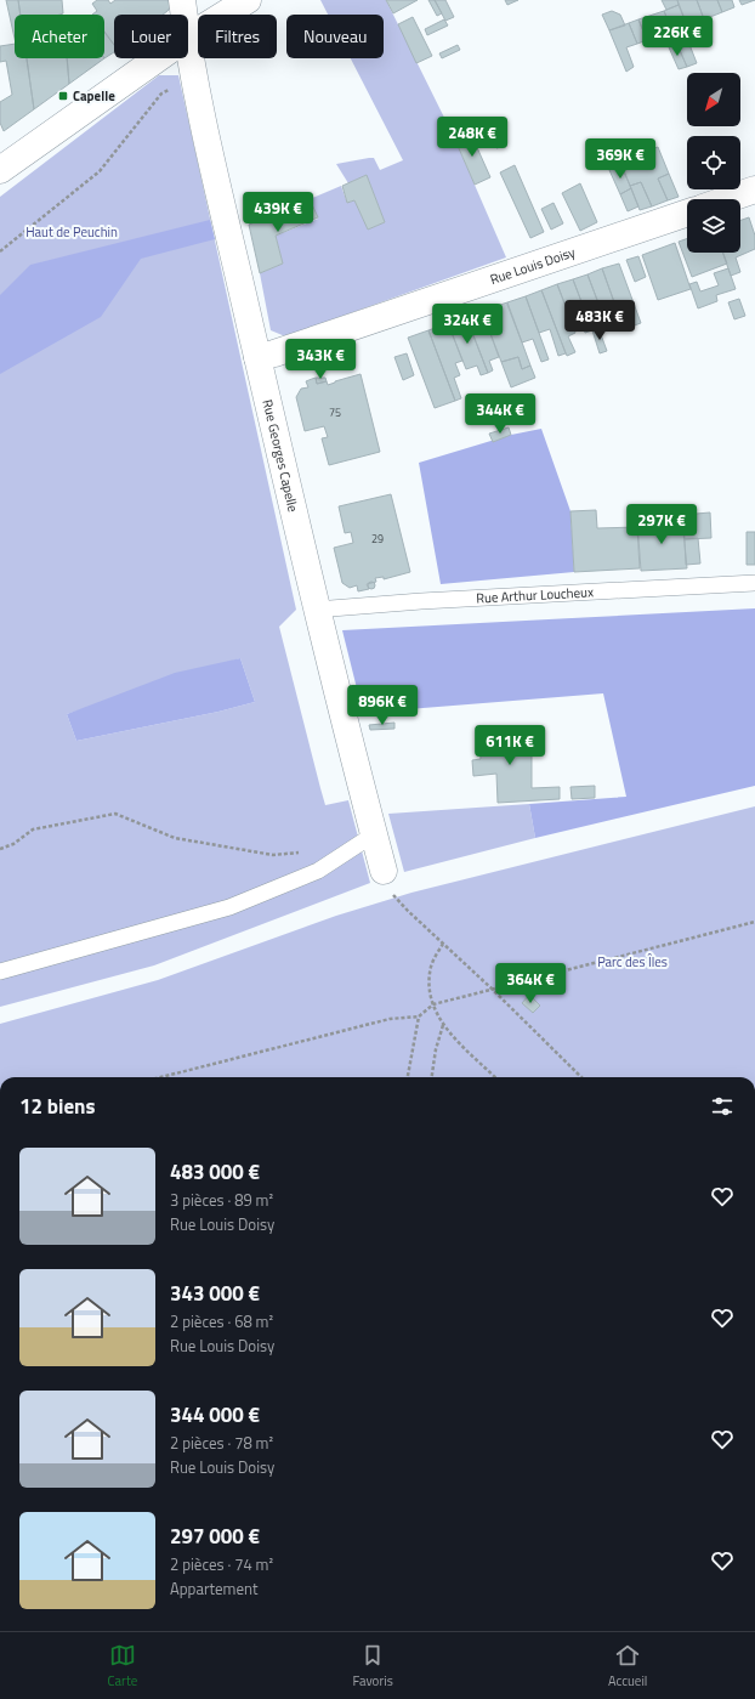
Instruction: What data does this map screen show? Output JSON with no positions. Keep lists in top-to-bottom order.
{
  "streets": {
    "street": ["Rue Louis Doisy", "Rue Georges Capelle"],
    "lane": ["Rue Arthur Loucheux"]
  },
  "crossings": [
    ["Rue Louis Doisy", "Rue Georges Capelle"],
    ["Rue Georges Capelle", "Rue Arthur Loucheux"]
  ],
  "parks": ["Haut de Peuchin", "Parc des Îles"],
  "places": {
    "transit": ["Capelle"]
  },
  "house_numbers": ["75", "29"],
  "north": "bottom left",
  "page": {
    "chip": [
      "Acheter",
      "Louer",
      "Filtres",
      "Nouveau"
    ],
    "price": [
      "226K €",
      "248K €",
      "369K €",
      "439K €",
      "483K €",
      "324K €",
      "343K €",
      "344K €",
      "297K €",
      "896K €",
      "611K €",
      "364K €"
    ],
    "heading": "12 biens",
    "list": [
      {
        "name": "483 000 €",
        "note": "3 pièces · 89 m² · Rue Louis Doisy"
      },
      {
        "name": "343 000 €",
        "note": "2 pièces · 68 m² · Rue Louis Doisy"
      },
      {
        "name": "344 000 €",
        "note": "2 pièces · 78 m² · Rue Louis Doisy"
      },
      {
        "name": "297 000 €",
        "note": "2 pièces · 74 m² · Appartement"
      }
    ],
    "tabs": ["Carte", "Favoris", "Accueil"]
  }
}
